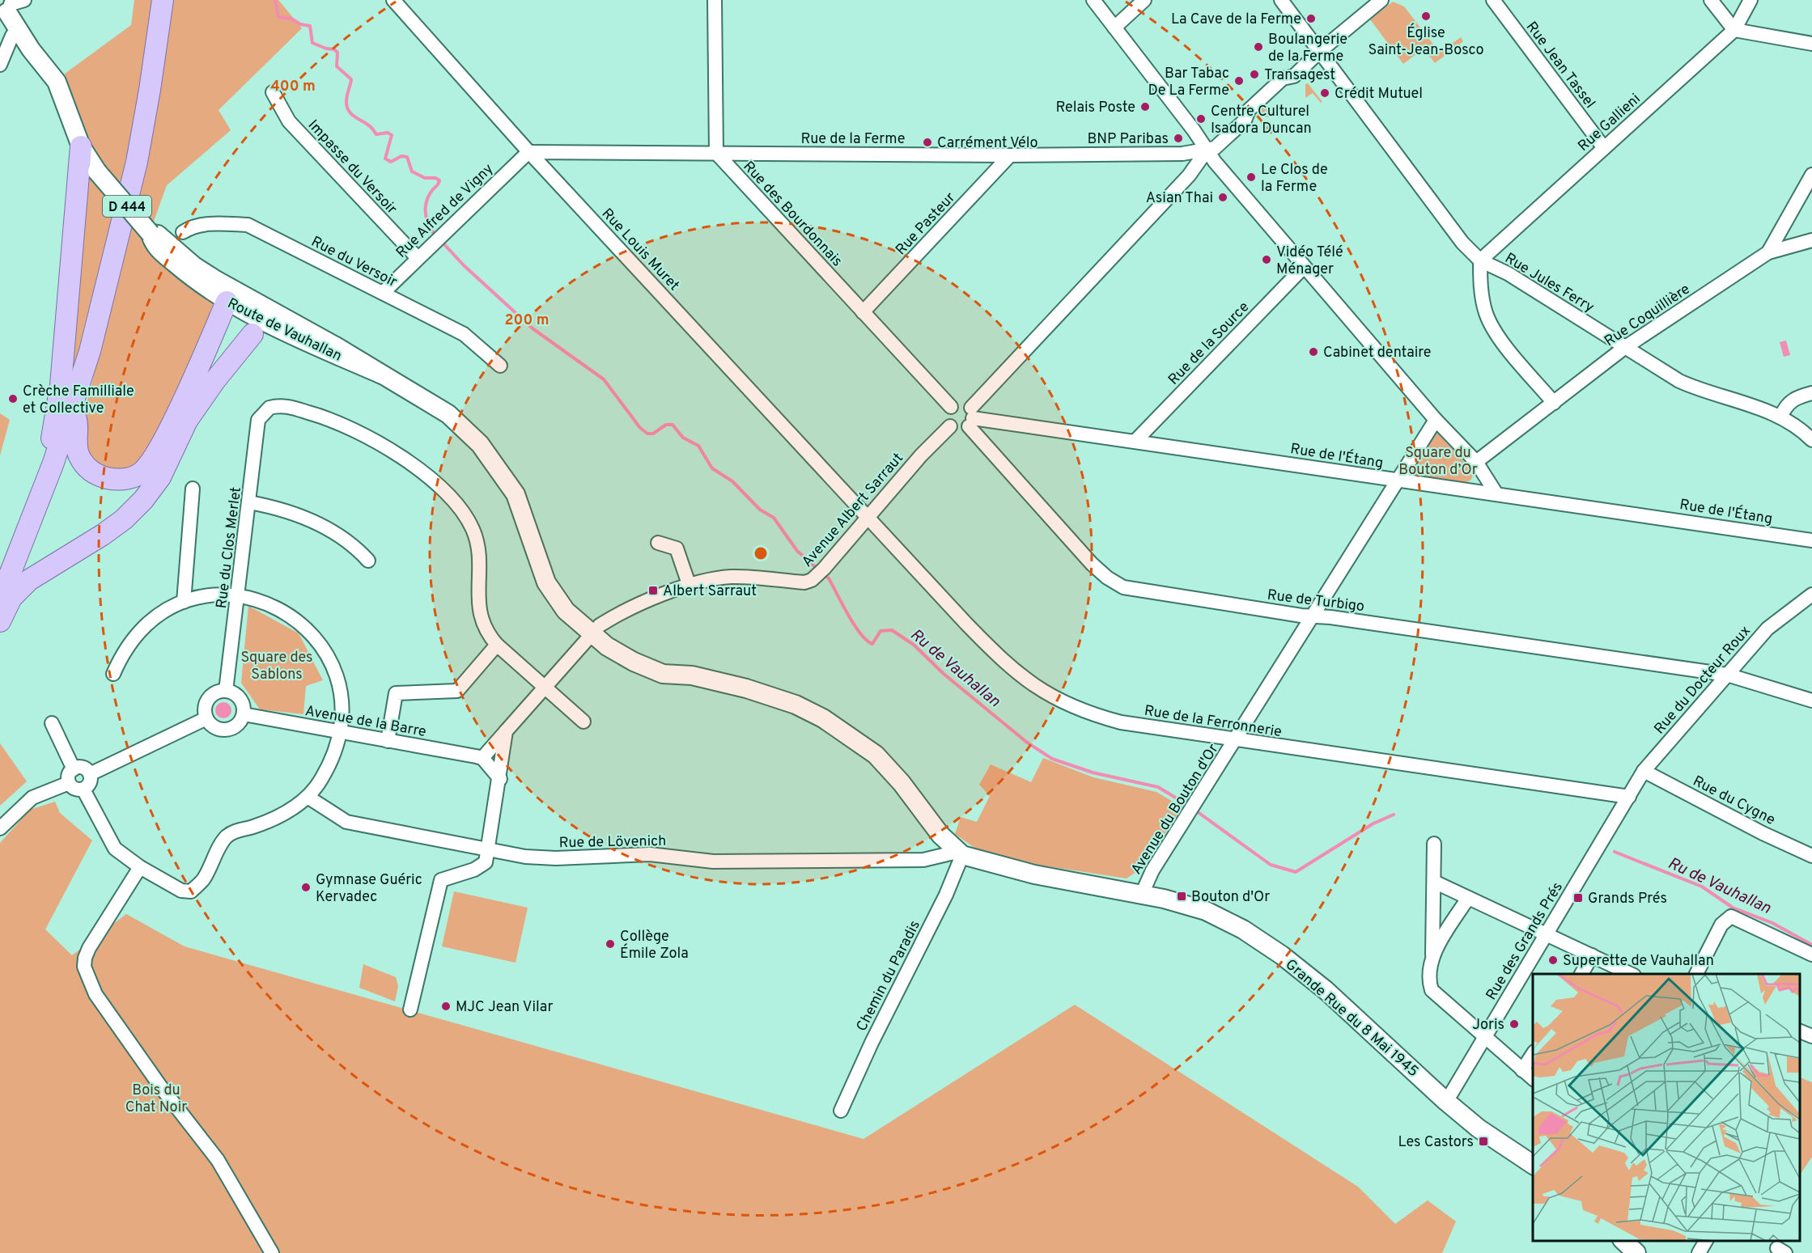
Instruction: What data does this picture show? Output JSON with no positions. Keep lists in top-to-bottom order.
{
  "streets": {
    "main road": ["D 444", "Route de Vauhallan", "Grande Rue du 8 Mai 1945"],
    "street": [
      "Rue Jean Tassel",
      "Rue Gallieni",
      "Rue de la Ferme",
      "Impasse du Versoir",
      "Rue Alfred de Vigny",
      "Rue des Bourdonnais",
      "Rue Pasteur",
      "Rue Louis Muret",
      "Rue du Versoir",
      "Rue Jules Ferry",
      "Rue Coquillière",
      "Rue de la Source",
      "Rue de l'Étang",
      "Avenue Albert Sarraut",
      "Rue du Clos Merlet",
      "Rue de Turbigo",
      "Rue du Docteur Roux",
      "Avenue de la Barre",
      "Rue de la Ferronnerie",
      "Rue du Cygne",
      "Avenue du Bouton d'Or",
      "Rue de Lövenich",
      "Rue des Grands Prés",
      "Chemin du Paradis"
    ]
  },
  "crossings": [
    ["Rue Jean Tassel", "Rue Gallieni"],
    ["Rue Gallieni", "Rue Jules Ferry"],
    ["Rue de la Ferme", "Rue Alfred de Vigny"],
    ["Rue de la Ferme", "Rue des Bourdonnais"],
    ["Rue de la Ferme", "Rue Pasteur"],
    ["Rue de la Ferme", "Rue Louis Muret"],
    ["Impasse du Versoir", "Rue Alfred de Vigny"],
    ["Rue Alfred de Vigny", "Rue Louis Muret"],
    ["Rue Alfred de Vigny", "Rue du Versoir"],
    ["Rue des Bourdonnais", "Rue Pasteur"],
    ["Rue des Bourdonnais", "Rue de l'Étang"],
    ["Rue des Bourdonnais", "Avenue Albert Sarraut"],
    ["Rue des Bourdonnais", "Rue de Turbigo"],
    ["Rue Louis Muret", "Avenue Albert Sarraut"],
    ["Rue Louis Muret", "Rue de la Ferronnerie"],
    ["Rue Jules Ferry", "Rue Coquillière"],
    ["Route de Vauhallan", "Avenue Albert Sarraut"],
    ["Route de Vauhallan", "Rue de Lövenich"],
    ["Route de Vauhallan", "Chemin du Paradis"],
    ["Route de Vauhallan", "Grande Rue du 8 Mai 1945"],
    ["Rue de la Source", "Rue de l'Étang"],
    ["Rue de l'Étang", "Avenue Albert Sarraut"],
    ["Rue de l'Étang", "Rue de Turbigo"],
    ["Rue de l'Étang", "Avenue du Bouton d'Or"],
    ["Avenue Albert Sarraut", "Rue de Turbigo"],
    ["Avenue Albert Sarraut", "Rue de la Ferronnerie"],
    ["Rue du Clos Merlet", "Avenue de la Barre"],
    ["Rue de Turbigo", "Rue du Docteur Roux"],
    ["Rue de Turbigo", "Avenue du Bouton d'Or"],
    ["Rue du Docteur Roux", "Rue de la Ferronnerie"],
    ["Rue du Docteur Roux", "Rue du Cygne"],
    ["Rue du Docteur Roux", "Rue des Grands Prés"],
    ["Rue de la Ferronnerie", "Avenue du Bouton d'Or"],
    ["Rue de la Ferronnerie", "Rue des Grands Prés"],
    ["Avenue du Bouton d'Or", "Grande Rue du 8 Mai 1945"],
    ["Rue de Lövenich", "Chemin du Paradis"],
    ["Rue de Lövenich", "Grande Rue du 8 Mai 1945"],
    ["Rue des Grands Prés", "Grande Rue du 8 Mai 1945"],
    ["Chemin du Paradis", "Grande Rue du 8 Mai 1945"]
  ],
  "water": ["Ru de Vauhallan"],
  "parks": ["Square du Bouton d’Or", "Square des Sablons", "Bois du Chat Noir"],
  "places": {
    "other": [
      "Église Saint-Jean-Bosco",
      "La Cave de la Ferme",
      "Boulangerie de la Ferme",
      "Transagest",
      "Bar Tabac De La Ferme",
      "Crédit Mutuel",
      "Relais Poste",
      "Centre Culturel Isadora Duncan",
      "BNP Paribas",
      "Carrément Vélo",
      "Le Clos de la Ferme",
      "Asian Thai",
      "Vidéo Télé Ménager",
      "Cabinet dentaire",
      "Crèche Familliale et Collective",
      "Gymnase Guéric Kervadec",
      "Collège Émile Zola",
      "Superette de Vauhallan",
      "MJC Jean Vilar",
      "Joris"
    ],
    "transit": [
      "Albert Sarraut",
      "Bouton d'Or",
      "Grands Prés",
      "Les Castors"
    ]
  },
  "rings": ["400 m", "200 m"]
}
